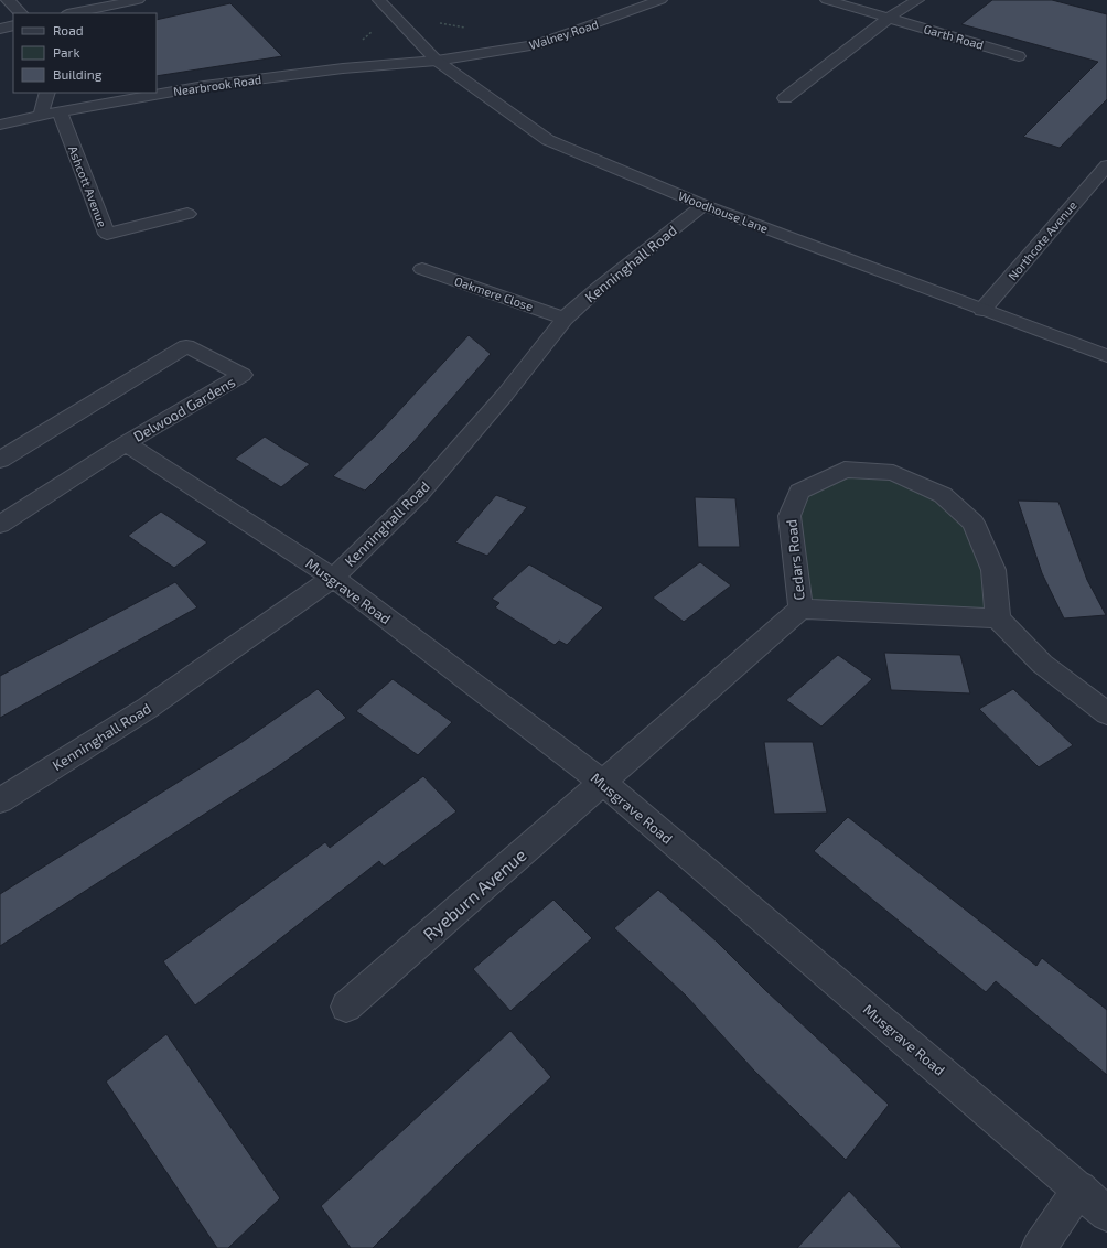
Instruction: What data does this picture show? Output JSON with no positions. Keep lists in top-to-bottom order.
{
  "streets": {
    "street": [
      "Walney Road",
      "Garth Road",
      "Nearbrook Road",
      "Ashcott Avenue",
      "Woodhouse Lane",
      "Northcote Avenue",
      "Kenninghall Road",
      "Oakmere Close",
      "Delwood Gardens",
      "Cedars Road",
      "Musgrave Road",
      "Ryeburn Avenue"
    ]
  },
  "crossings": [
    ["Walney Road", "Nearbrook Road"],
    ["Walney Road", "Woodhouse Lane"],
    ["Nearbrook Road", "Ashcott Avenue"],
    ["Nearbrook Road", "Woodhouse Lane"],
    ["Woodhouse Lane", "Northcote Avenue"],
    ["Woodhouse Lane", "Kenninghall Road"],
    ["Kenninghall Road", "Oakmere Close"],
    ["Kenninghall Road", "Musgrave Road"],
    ["Delwood Gardens", "Musgrave Road"],
    ["Cedars Road", "Musgrave Road"],
    ["Cedars Road", "Ryeburn Avenue"],
    ["Musgrave Road", "Ryeburn Avenue"]
  ],
  "legend": ["Road", "Park", "Building"]
}
